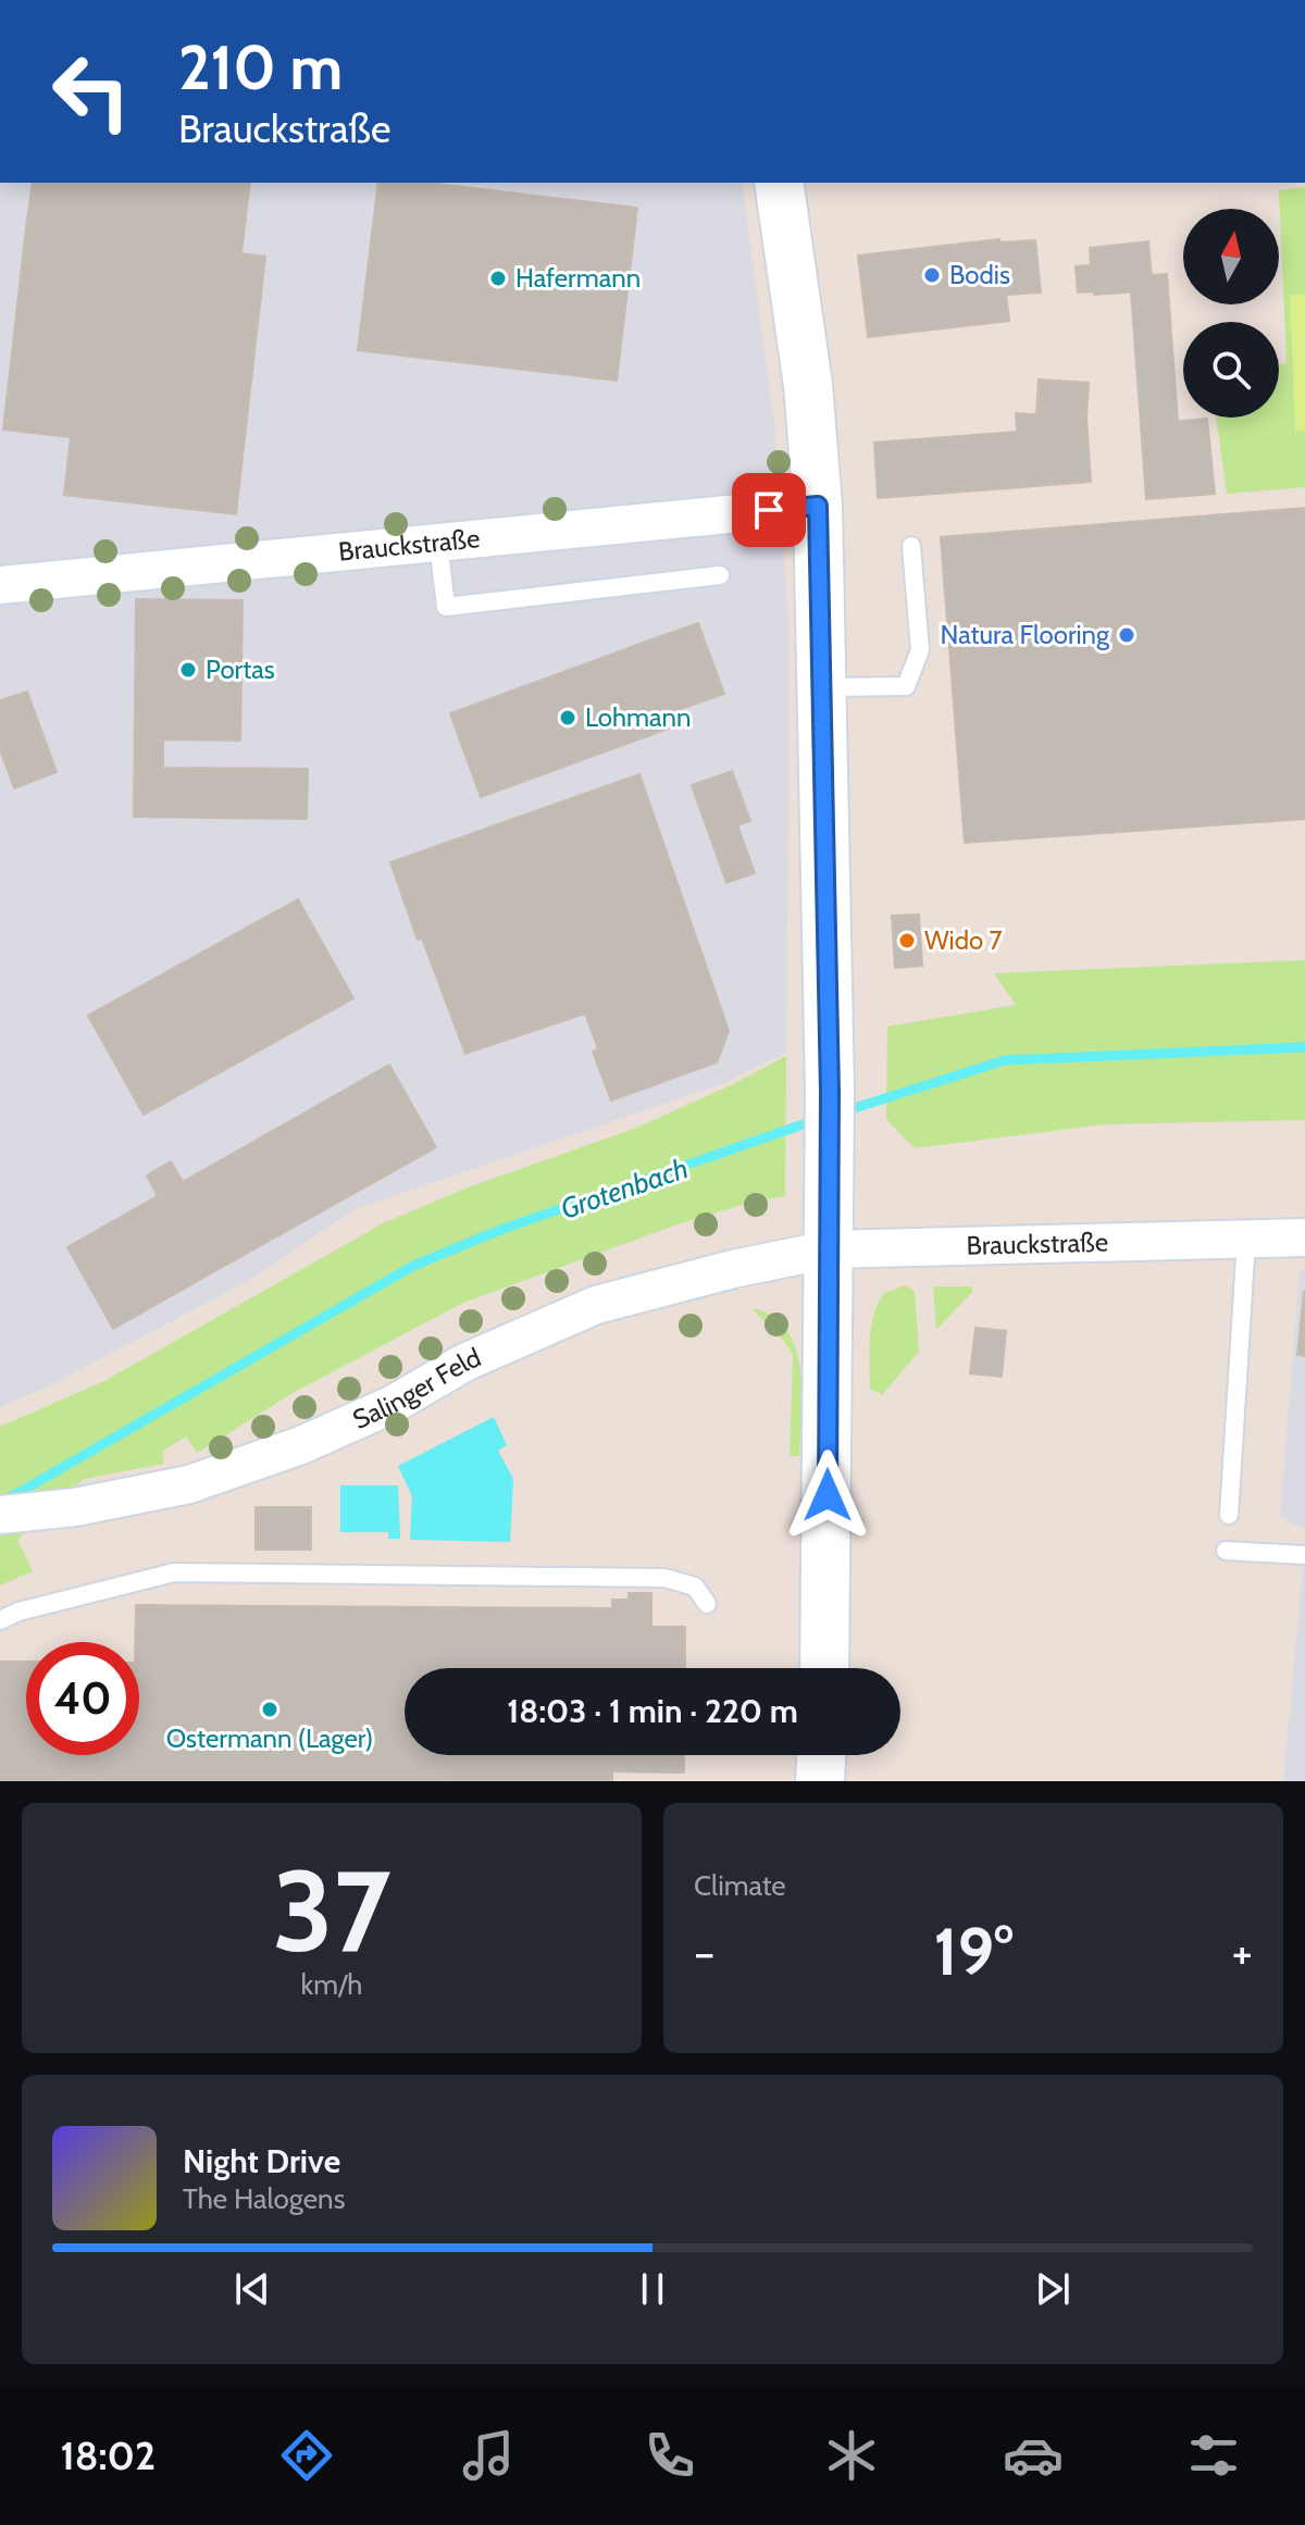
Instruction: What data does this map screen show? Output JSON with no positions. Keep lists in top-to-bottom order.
{
  "streets": {
    "street": ["Brauckstraße", "Salinger Feld"]
  },
  "crossings": [
    ["Brauckstraße", "Salinger Feld"]
  ],
  "water": ["Grotenbach"],
  "places": [
    "Bodis",
    "Hafermann",
    "Natura Flooring",
    "Portas",
    "Lohmann",
    "Wido 7",
    "Ostermann (Lager)"
  ],
  "north": "top",
  "page": {
    "turn": ["210 m", "Brauckstraße"],
    "limit": "40",
    "trip": "18:03 · 1 min · 220 m",
    "tile": [
      ["37", "km/h"],
      "Climate"
    ],
    "heat": ["−", "19°", "+"],
    "song": ["Night Drive", "The Halogens"],
    "tabs": "18:02"
  }
}
